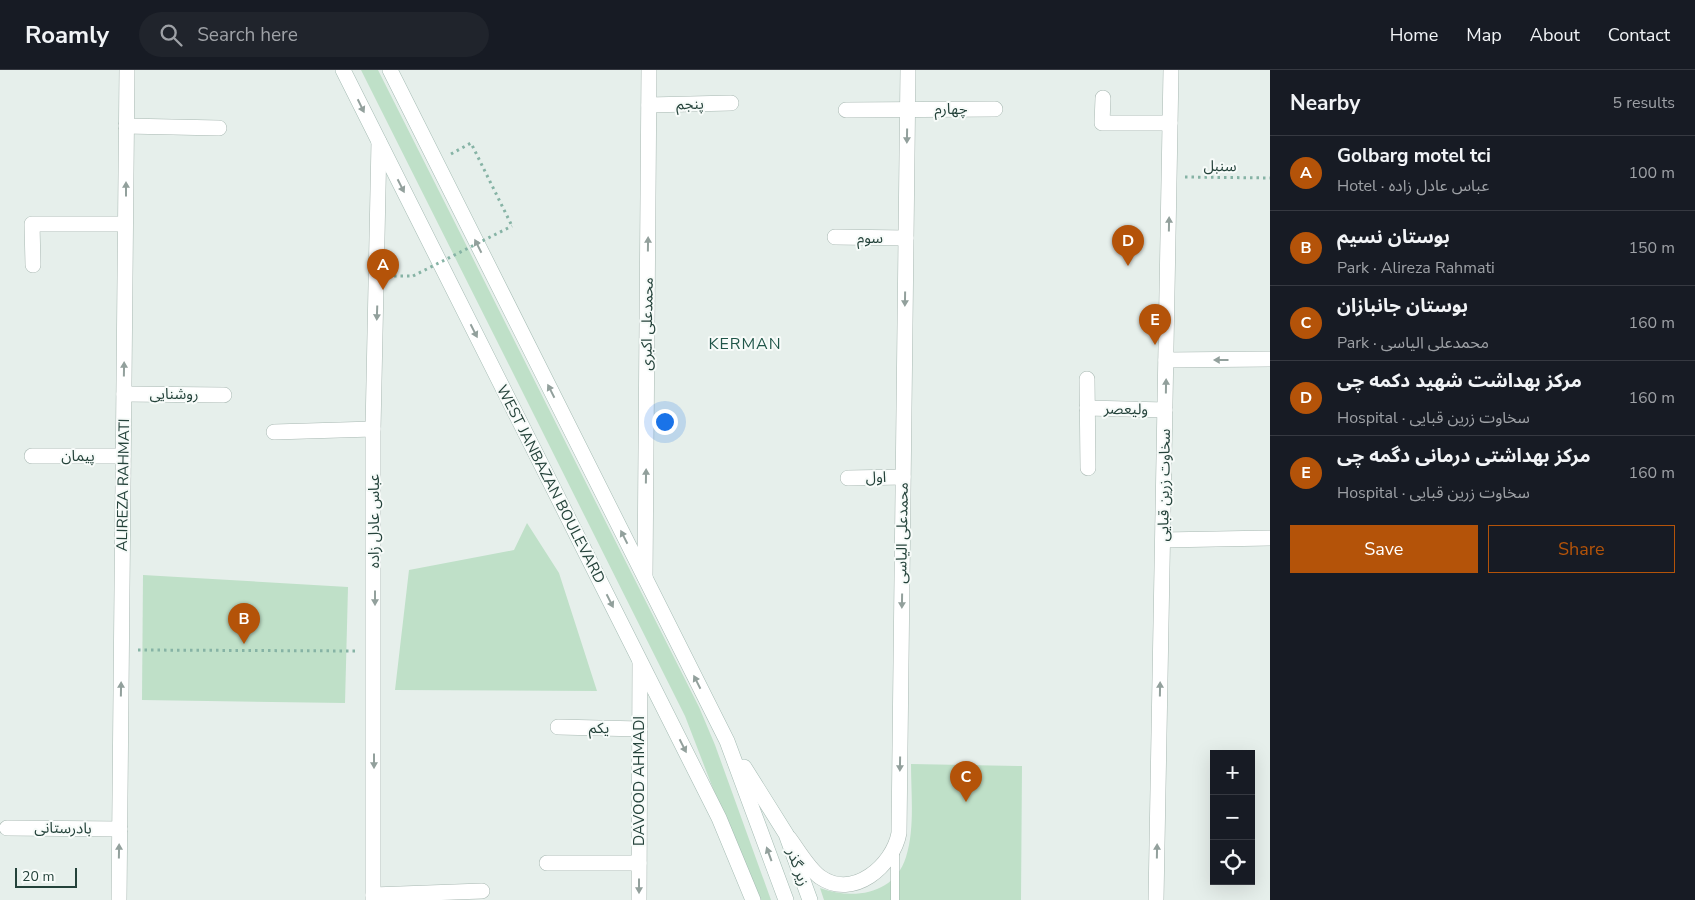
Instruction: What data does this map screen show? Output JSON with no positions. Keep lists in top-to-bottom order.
{
  "streets": {
    "street": [
      "پنجم",
      "چهارم",
      "سوم",
      "محمدعلی اکبری",
      "روشنایی",
      "ولیعصر",
      "پیمان",
      "اول",
      "WEST JANBAZAN BOULEVARD",
      "ALIREZA RAHMATI",
      "سخاوت زرین قبایی",
      "عباس عادل زاده",
      "محمدعلی الیاسی",
      "یکم",
      "DAVOOD AHMADI",
      "بادرستانی",
      "زیر گذر"
    ],
    "path": ["سنبل"]
  },
  "crossings": [
    ["پنجم", "محمدعلی اکبری"],
    ["چهارم", "محمدعلی الیاسی"],
    ["سنبل", "سخاوت زرین قبایی"],
    ["سوم", "محمدعلی الیاسی"],
    ["روشنایی", "ALIREZA RAHMATI"],
    ["ولیعصر", "سخاوت زرین قبایی"],
    ["پیمان", "ALIREZA RAHMATI"],
    ["اول", "محمدعلی الیاسی"],
    ["WEST JANBAZAN BOULEVARD", "عباس عادل زاده"],
    ["WEST JANBAZAN BOULEVARD", "DAVOOD AHMADI"],
    ["ALIREZA RAHMATI", "بادرستانی"],
    ["محمدعلی الیاسی", "زیر گذر"],
    ["یکم", "DAVOOD AHMADI"]
  ],
  "one_way": [
    "محمدعلی اکبری",
    "ALIREZA RAHMATI",
    "سخاوت زرین قبایی",
    "عباس عادل زاده",
    "محمدعلی الیاسی"
  ],
  "districts": ["KERMAN"],
  "scale_bar": "20 m",
  "page": {
    "header": "Roamly",
    "search": "Search here",
    "nav": [
      "Home",
      "Map",
      "About",
      "Contact"
    ],
    "heading": ["Nearby", "5 results"],
    "list": [
      {
        "mark": "A",
        "name": "Golbarg motel tci",
        "note": "Hotel · عباس عادل زاده",
        "value": "100 m"
      },
      {
        "mark": "B",
        "name": "بوستان نسیم",
        "note": "Park · Alireza Rahmati",
        "value": "150 m"
      },
      {
        "mark": "C",
        "name": "بوستان جانبازان",
        "note": "Park · محمدعلی الیاسی",
        "value": "160 m"
      },
      {
        "mark": "D",
        "name": "مرکز بهداشت شهید دکمه چی",
        "note": "Hospital · سخاوت زرین قبایی",
        "value": "160 m"
      },
      {
        "mark": "E",
        "name": "مرکز بهداشتی درمانی دگمه چی",
        "note": "Hospital · سخاوت زرین قبایی",
        "value": "160 m"
      }
    ],
    "pins": [
      "D",
      "A",
      "E",
      "B",
      "C"
    ],
    "buttons": ["Save", "Share"],
    "map_buttons": ["+", "−"],
    "scale": "20 m"
  }
}
